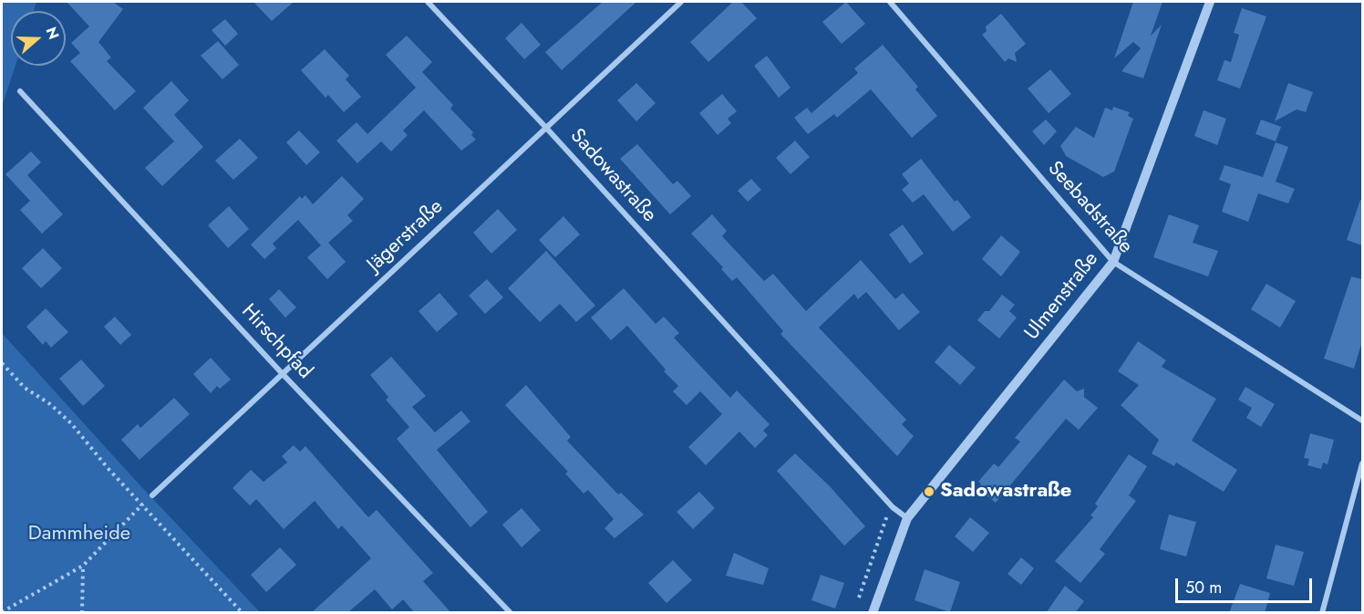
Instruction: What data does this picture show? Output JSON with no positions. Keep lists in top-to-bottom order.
{
  "streets": {
    "street": [
      "Sadowastraße",
      "Seebadstraße",
      "Jägerstraße",
      "Ulmenstraße",
      "Hirschpfad"
    ]
  },
  "crossings": [
    ["Sadowastraße", "Jägerstraße"],
    ["Sadowastraße", "Ulmenstraße"],
    ["Seebadstraße", "Ulmenstraße"],
    ["Jägerstraße", "Hirschpfad"]
  ],
  "parks": ["Dammheide"],
  "places": ["Sadowastraße"],
  "scale_bar": "50 m",
  "north": "right"
}
